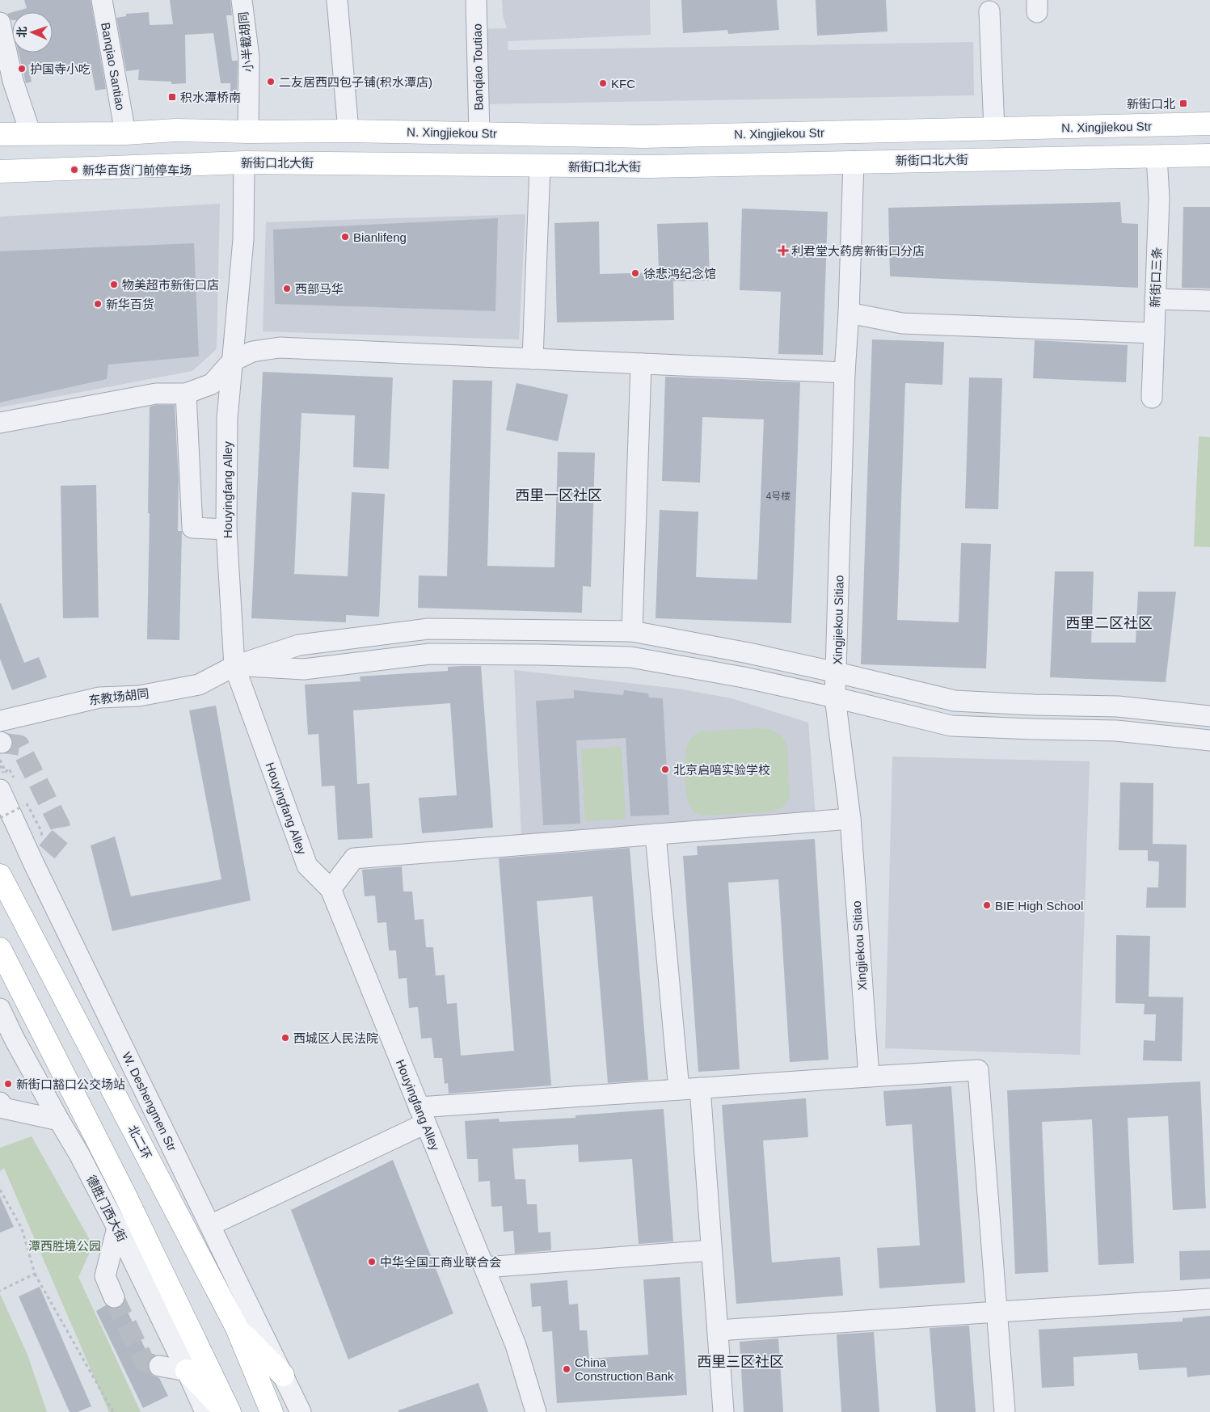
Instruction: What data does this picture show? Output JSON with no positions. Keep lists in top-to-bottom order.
{
  "streets": {
    "main road": ["N. Xingjiekou Str", "新街口北大街", "北二环"],
    "street": [
      "小半截胡同",
      "Banqiao Santiao",
      "Banqiao Toutiao",
      "新街口三条",
      "Houyingfang Alley",
      "Xingjiekou Sitiao",
      "东教场胡同",
      "W. Deshengmen Str",
      "德胜门西大街"
    ]
  },
  "crossings": [
    ["Banqiao Toutiao", "N. Xingjiekou Str"],
    ["新街口北大街", "新街口三条"],
    ["新街口北大街", "Houyingfang Alley"],
    ["新街口北大街", "Xingjiekou Sitiao"],
    ["Houyingfang Alley", "东教场胡同"],
    ["Xingjiekou Sitiao", "东教场胡同"]
  ],
  "districts": ["西里一区社区", "西里二区社区", "西里三区社区"],
  "parks": ["潭西胜境公园"],
  "places": {
    "other": [
      "护国寺小吃",
      "二友居西四包子铺(积水潭店)",
      "KFC",
      "新华百货门前停车场",
      "Bianlifeng",
      "徐悲鸿纪念馆",
      "物美超市新街口店",
      "西部马华",
      "新华百货",
      "北京启喑实验学校",
      "BIE High School",
      "西城区人民法院",
      "新街口豁口公交场站",
      "中华全国工商业联合会",
      "China Construction Bank"
    ],
    "transit": ["积水潭桥南", "新街口北"],
    "health": ["利君堂大药房新街口分店"]
  },
  "house_numbers": ["4号楼"],
  "north": "left"
}
